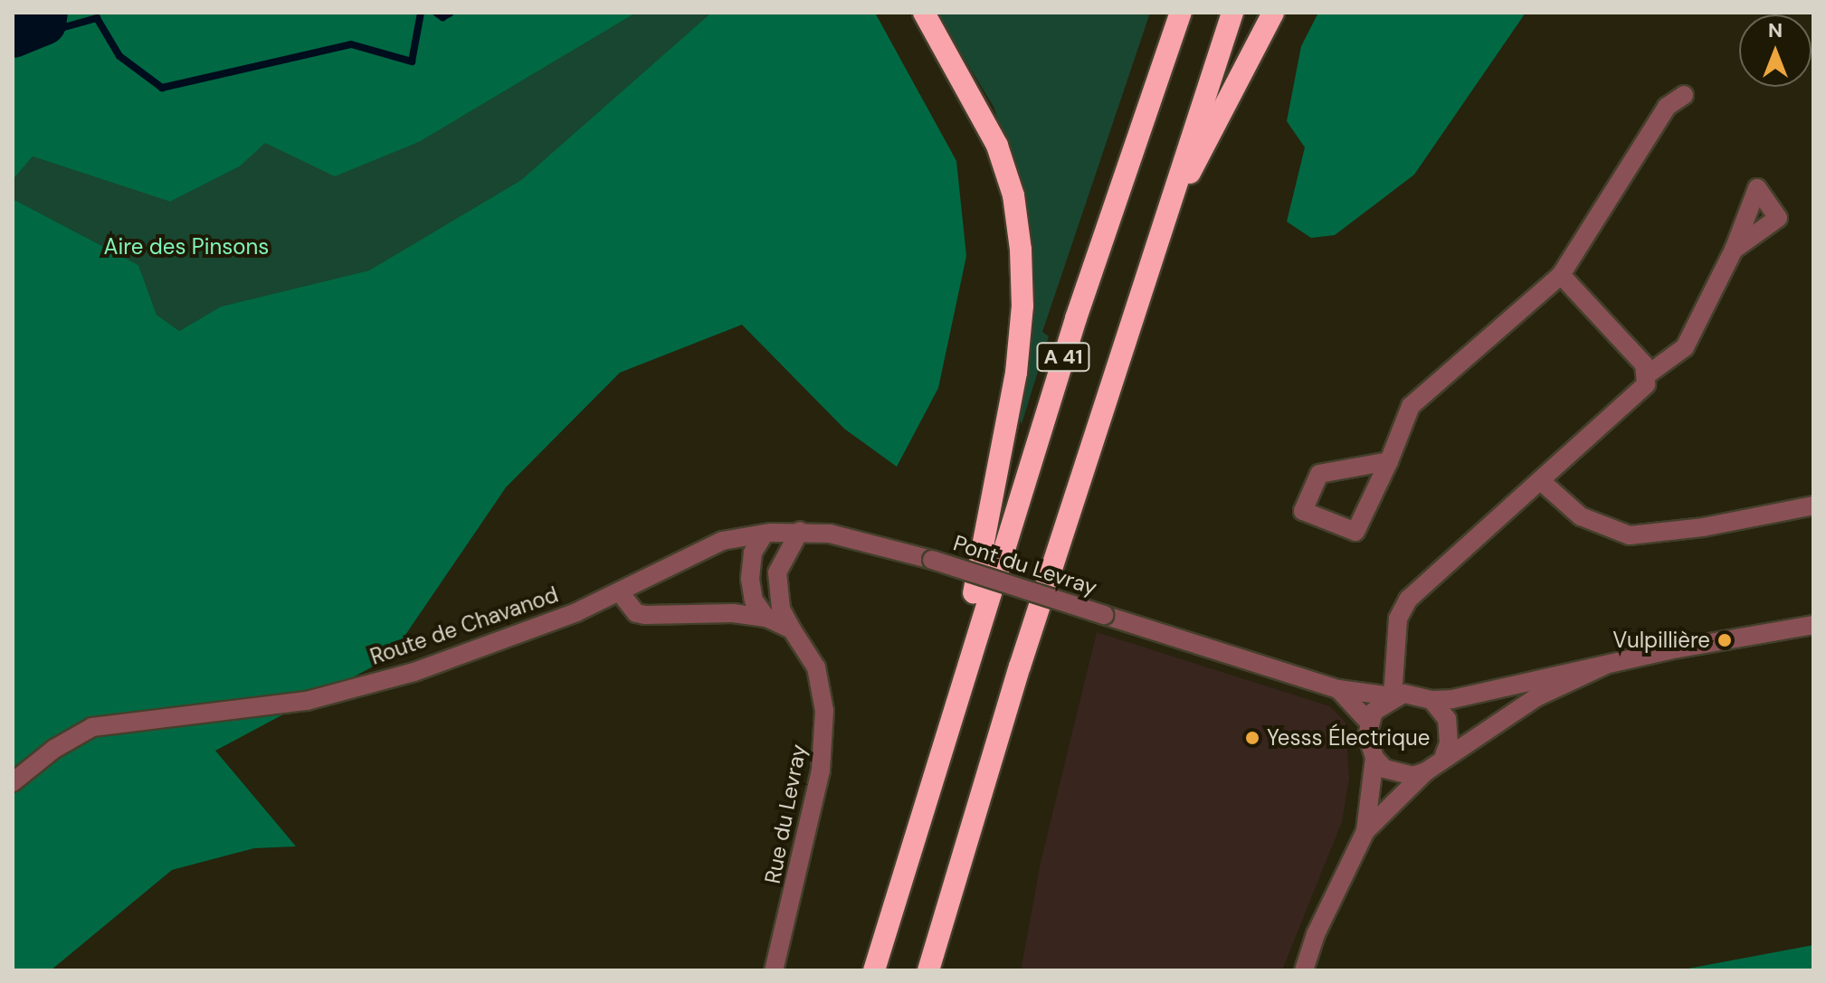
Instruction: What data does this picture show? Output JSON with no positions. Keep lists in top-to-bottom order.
{
  "streets": {
    "highway": ["A 41"],
    "street": ["Pont du Levray", "Route de Chavanod", "Rue du Levray"]
  },
  "crossings": [
    ["Pont du Levray", "Route de Chavanod"],
    ["Route de Chavanod", "Rue du Levray"]
  ],
  "parks": ["Aire des Pinsons"],
  "places": ["Vulpillière", "Yesss Électrique"],
  "north": "top"
}
